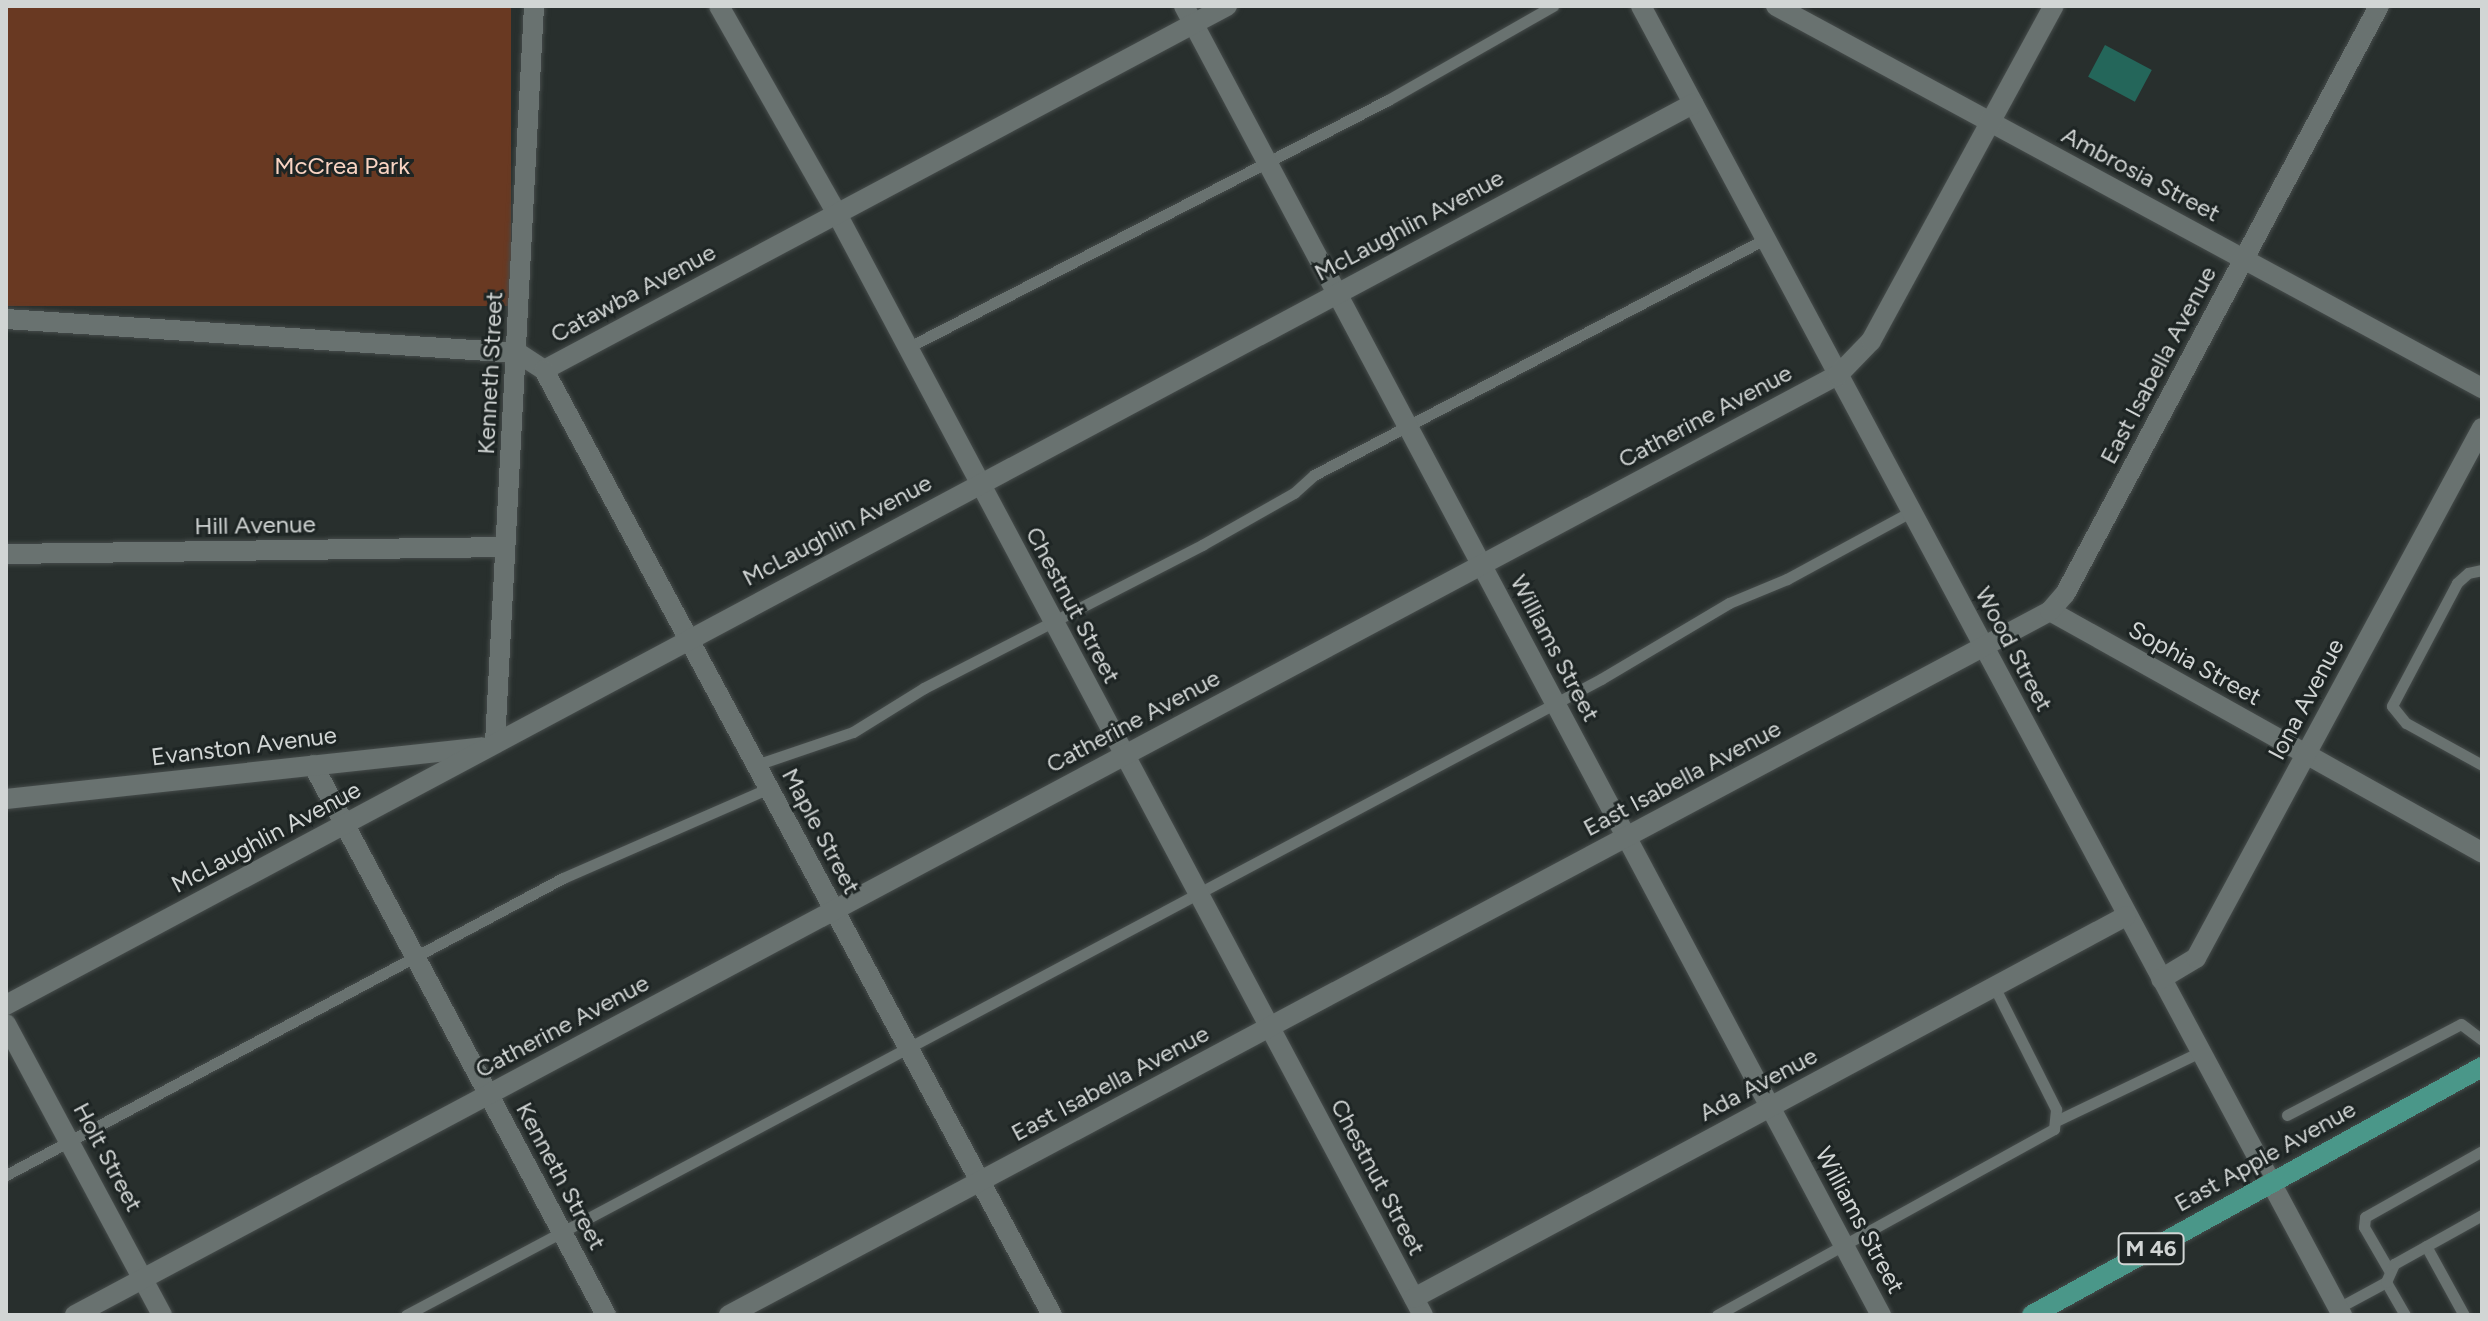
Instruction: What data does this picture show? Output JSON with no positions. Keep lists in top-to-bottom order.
{
  "streets": {
    "main road": ["East Apple Avenue", "M 46"],
    "street": [
      "Ambrosia Street",
      "McLaughlin Avenue",
      "Catawba Avenue",
      "East Isabella Avenue",
      "Kenneth Street",
      "Catherine Avenue",
      "Hill Avenue",
      "Chestnut Street",
      "Williams Street",
      "Wood Street",
      "Sophia Street",
      "Iona Avenue",
      "Evanston Avenue",
      "Maple Street",
      "Ada Avenue",
      "Holt Street"
    ]
  },
  "crossings": [
    ["Ambrosia Street", "East Isabella Avenue"],
    ["Ambrosia Street", "Catherine Avenue"],
    ["McLaughlin Avenue", "Kenneth Street"],
    ["McLaughlin Avenue", "Chestnut Street"],
    ["McLaughlin Avenue", "Williams Street"],
    ["McLaughlin Avenue", "Wood Street"],
    ["McLaughlin Avenue", "Evanston Avenue"],
    ["McLaughlin Avenue", "Maple Street"],
    ["Catawba Avenue", "Kenneth Street"],
    ["Catawba Avenue", "Chestnut Street"],
    ["Catawba Avenue", "Williams Street"],
    ["Catawba Avenue", "Maple Street"],
    ["East Isabella Avenue", "Chestnut Street"],
    ["East Isabella Avenue", "Williams Street"],
    ["East Isabella Avenue", "Wood Street"],
    ["East Isabella Avenue", "Sophia Street"],
    ["East Isabella Avenue", "Maple Street"],
    ["Kenneth Street", "Catherine Avenue"],
    ["Kenneth Street", "Hill Avenue"],
    ["Kenneth Street", "Evanston Avenue"],
    ["Catherine Avenue", "Chestnut Street"],
    ["Catherine Avenue", "Williams Street"],
    ["Catherine Avenue", "Wood Street"],
    ["Catherine Avenue", "Maple Street"],
    ["Catherine Avenue", "Holt Street"],
    ["Chestnut Street", "Ada Avenue"],
    ["Williams Street", "Ada Avenue"],
    ["Wood Street", "Iona Avenue"],
    ["Wood Street", "Ada Avenue"],
    ["Wood Street", "East Apple Avenue"],
    ["Sophia Street", "Iona Avenue"]
  ],
  "parks": ["McCrea Park"]
}
